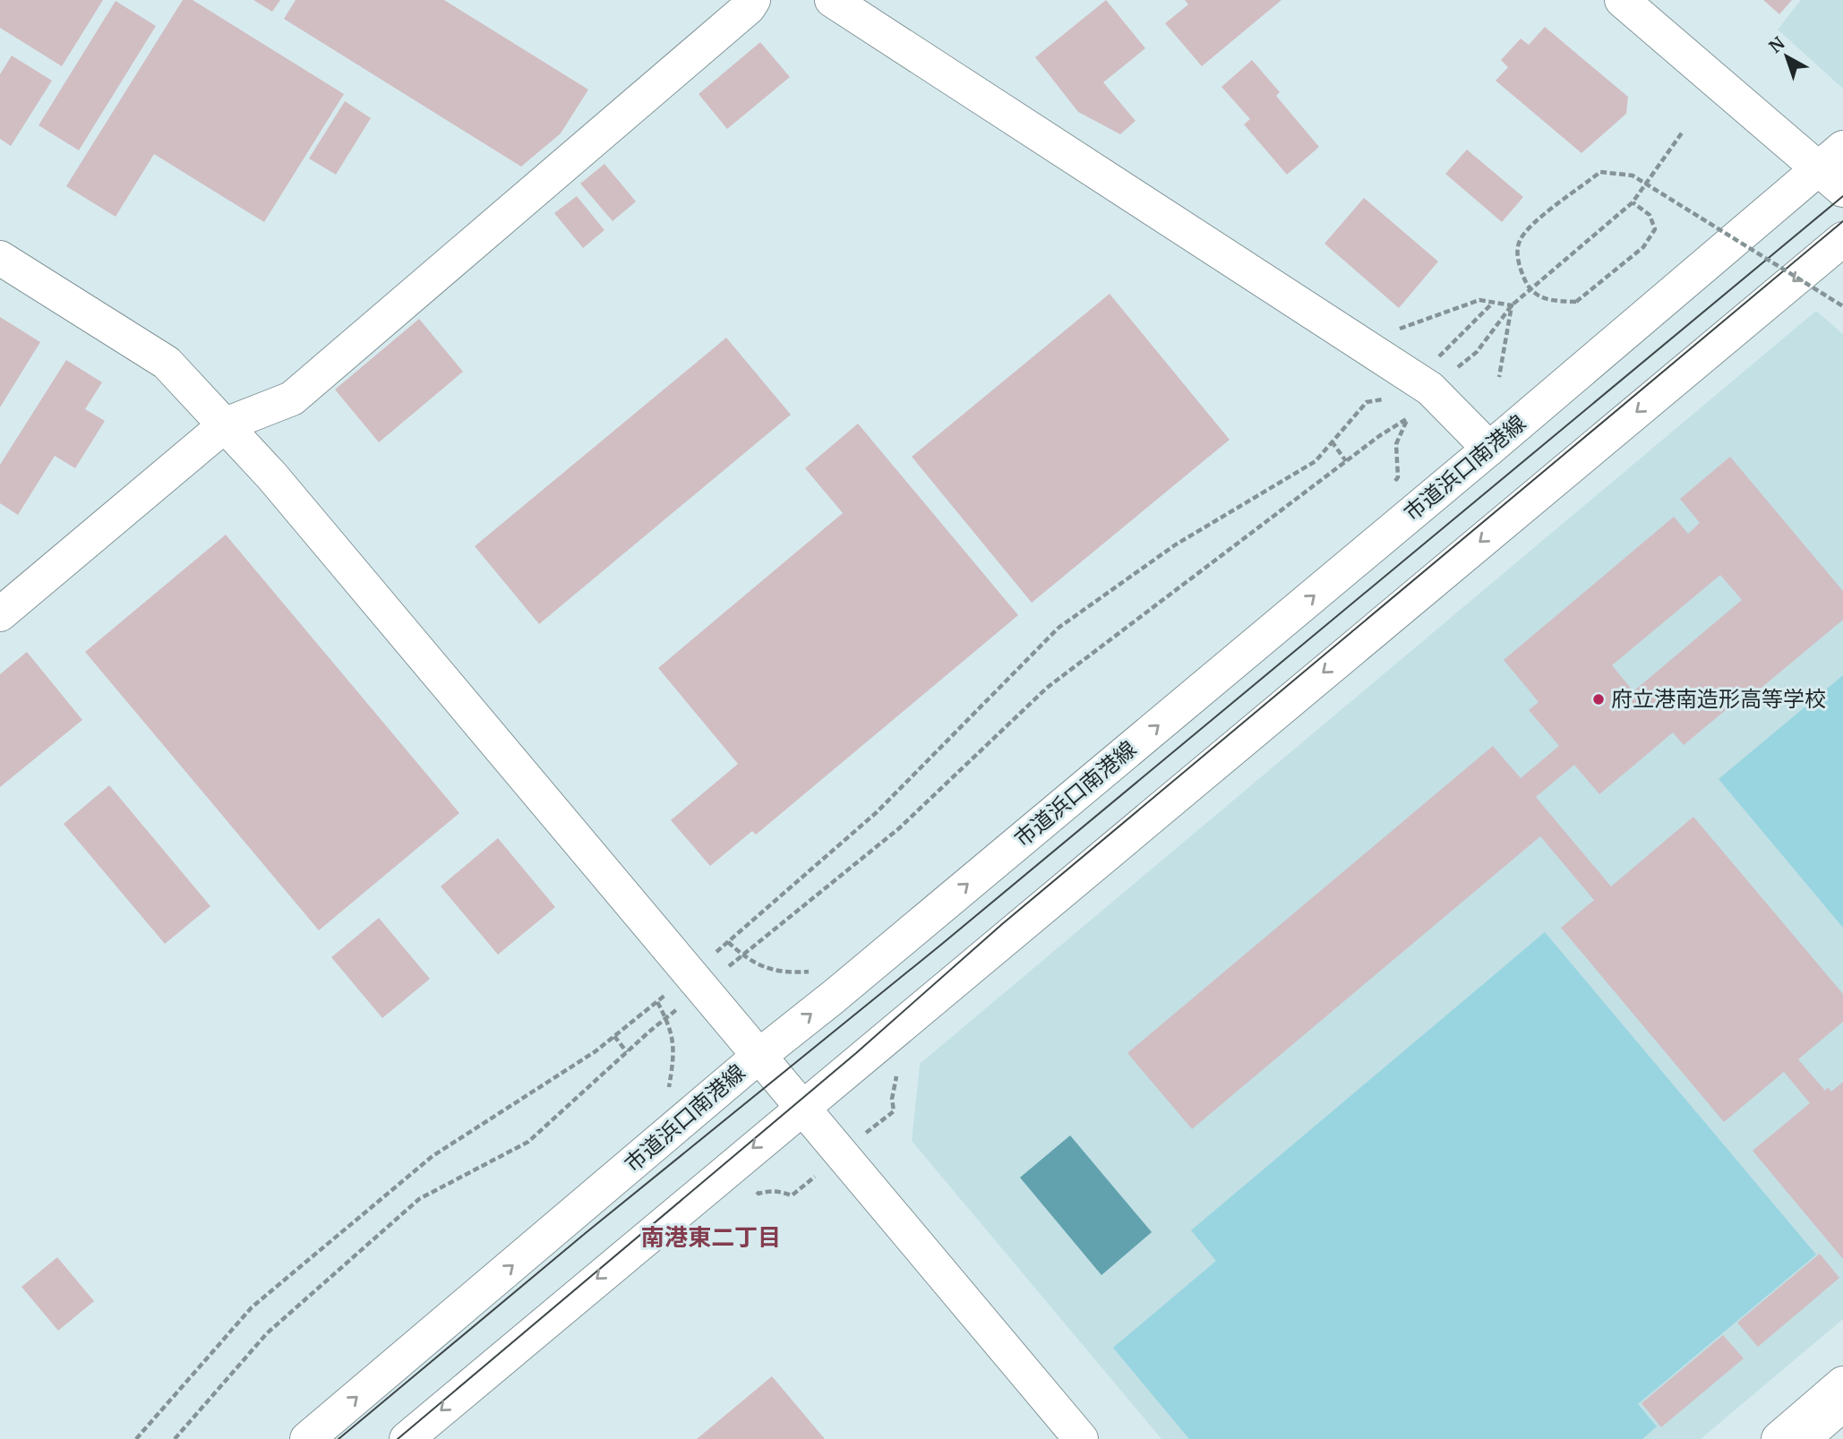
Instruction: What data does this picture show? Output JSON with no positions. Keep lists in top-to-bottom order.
{
  "streets": {
    "main road": ["市道浜口南港線"]
  },
  "districts": ["南港東二丁目"],
  "places": ["府立港南造形高等学校"],
  "north": "top left"
}
